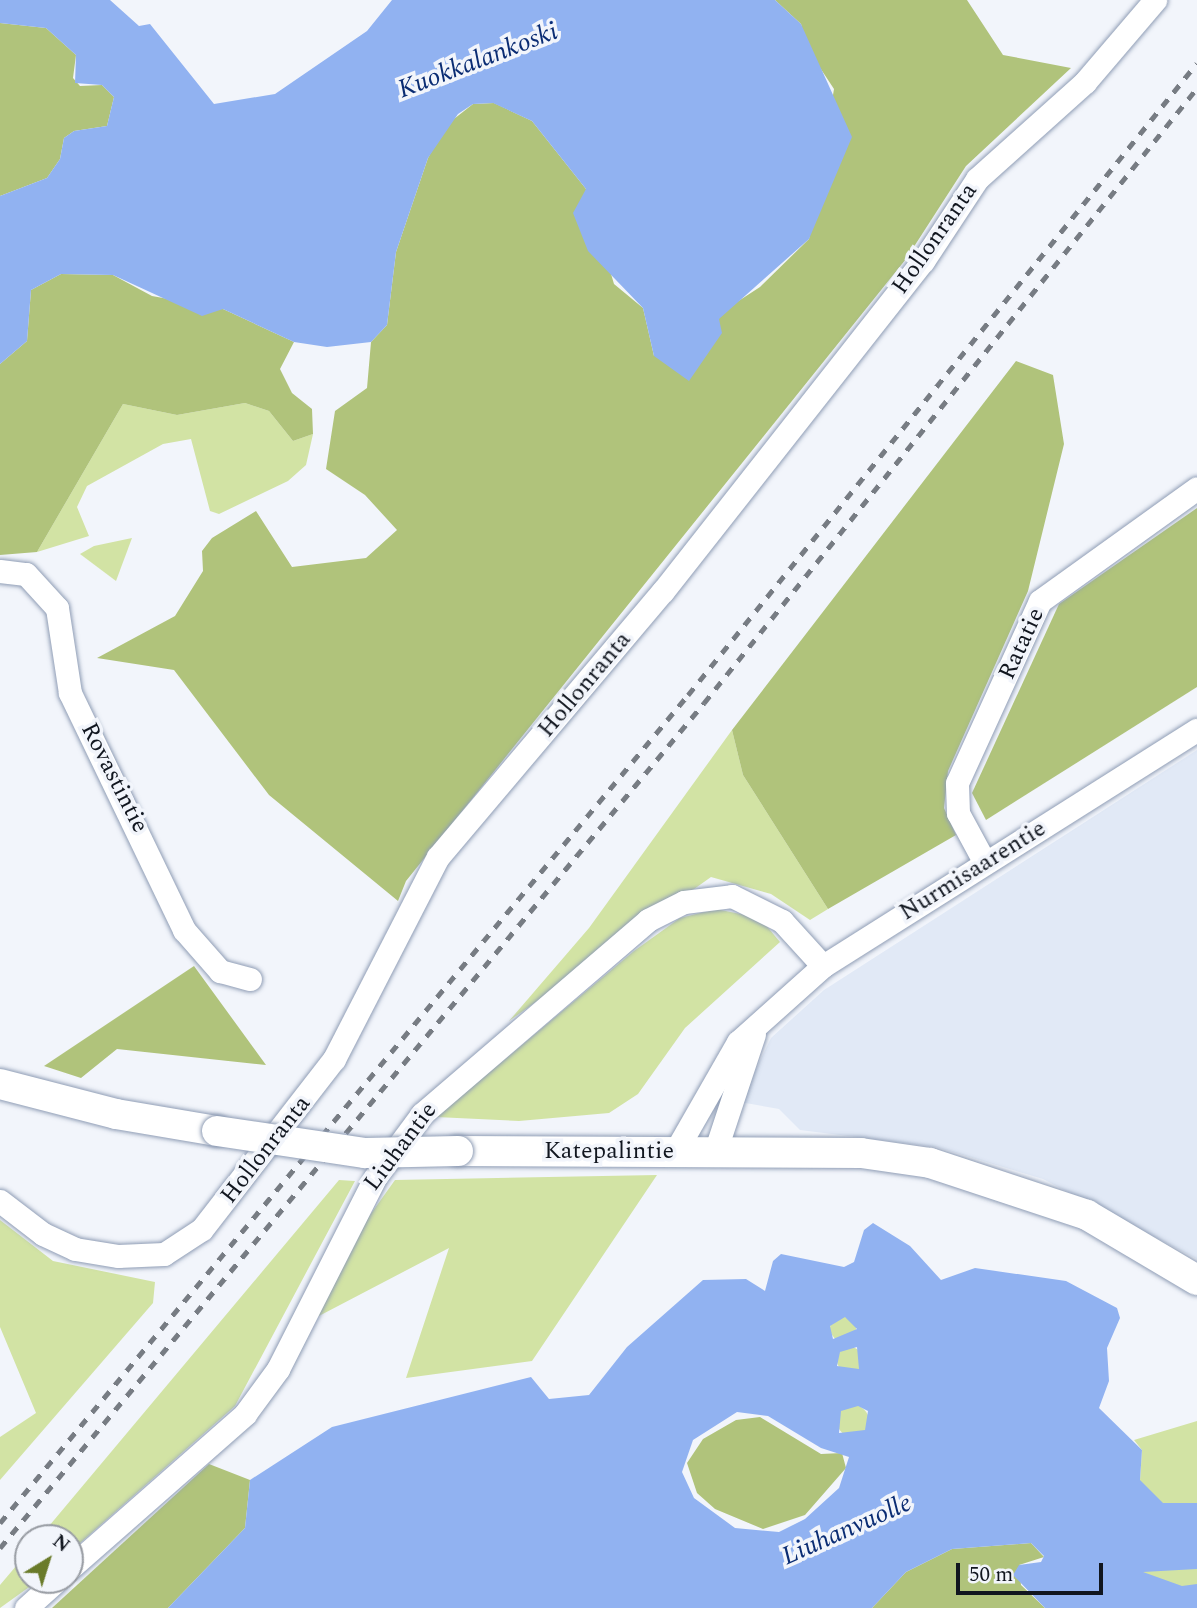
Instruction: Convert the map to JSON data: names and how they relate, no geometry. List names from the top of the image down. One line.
{"streets":{"street":["Hollonranta","Ratatie","Rovastintie","Nurmisaarentie","Liuhantie","Katepalintie"]},"crossings":[["Ratatie","Nurmisaarentie"],["Nurmisaarentie","Liuhantie"],["Nurmisaarentie","Katepalintie"]],"water":["Kuokkalankoski","Liuhanvuolle"],"scale_bar":"50 m","north":"top right"}
